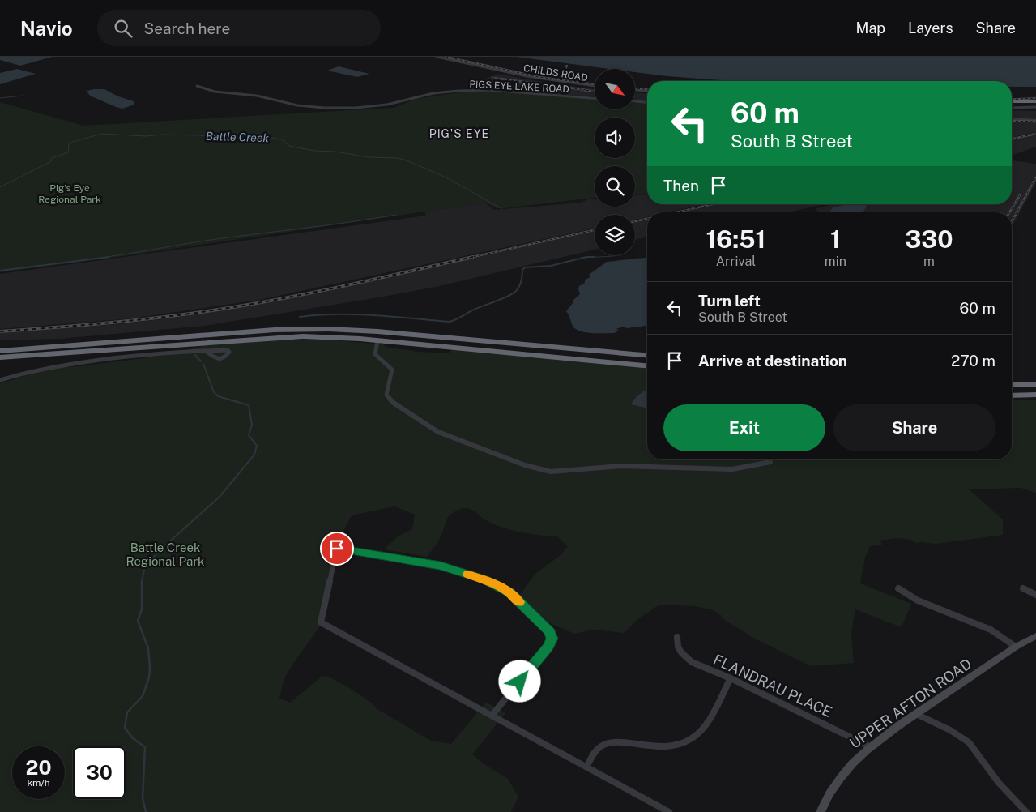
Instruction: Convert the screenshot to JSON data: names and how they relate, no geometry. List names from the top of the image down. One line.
{"streets":{"street":["CHILDS ROAD","PIGS EYE LAKE ROAD","FLANDRAU PLACE","UPPER AFTON ROAD"]},"crossings":[["FLANDRAU PLACE","UPPER AFTON ROAD"]],"districts":["PIG'S EYE"],"water":["Battle Creek"],"parks":["Pig's Eye Regional Park","Battle Creek Regional Park"],"north":"bottom right","page":{"header":"Navio","search":"Search here","nav":["Map","Layers","Share"],"turn":["60 m","South B Street"],"then":"Then","eta":["16:51","Arrival","1","min","330","m"],"list":[{"name":"Turn left","note":"South B Street","value":"60 m"},{"name":"Arrive at destination","value":"270 m"}],"buttons":["Exit","Share"],"speed":"20 km/h","limit":"30"}}
